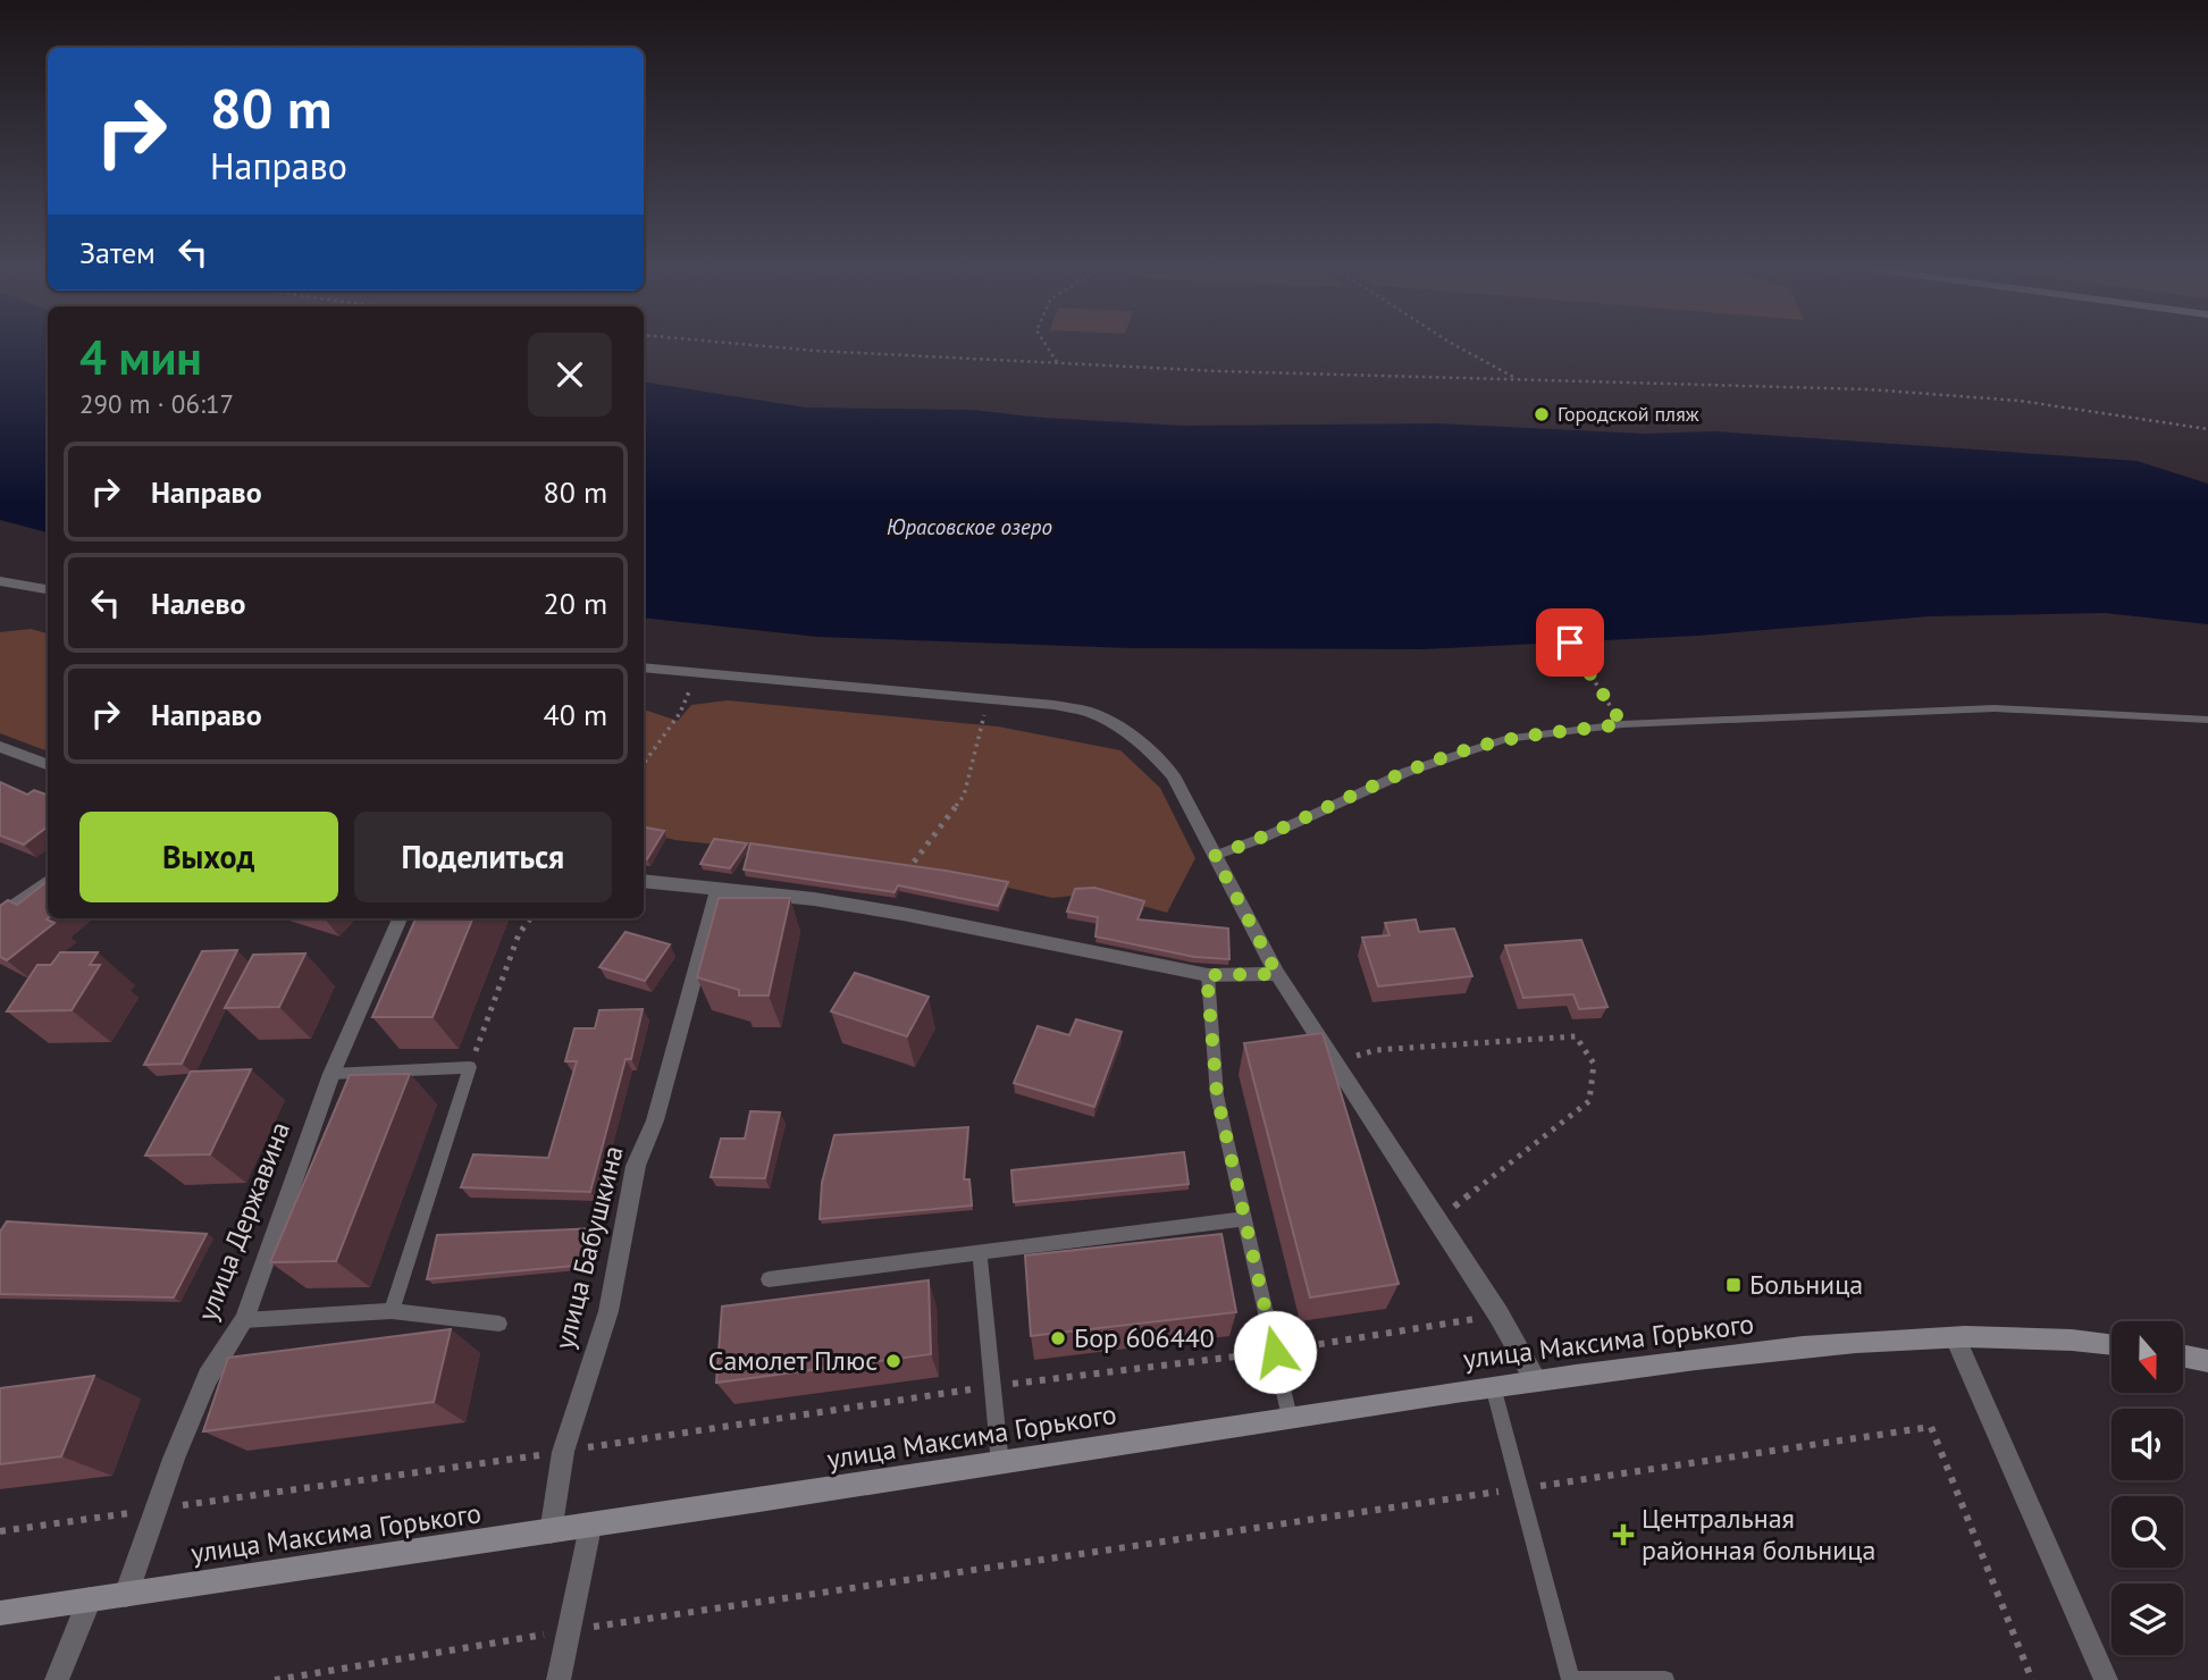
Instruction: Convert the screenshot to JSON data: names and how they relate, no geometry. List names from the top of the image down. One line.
{"streets":{"main road":["улица Максима Горького"],"street":["улица Державина","улица Бабушкина"]},"crossings":[["улица Державина","улица Максима Горького"],["улица Бабушкина","улица Максима Горького"]],"water":["Юрасовское озеро"],"places":{"other":["Городской пляж","Бор 606440","Самолет Плюс"],"transit":["Больница"],"health":["Центральная районная больница"]},"north":"bottom","page":{"turn":["80 m","Направо"],"then":"Затем","heading":["4 мин","290 m · 06:17"],"list":[{"name":"Направо","value":"80 m"},{"name":"Налево","value":"20 m"},{"name":"Направо","value":"40 m"}],"buttons":["Выход","Поделиться"]}}
